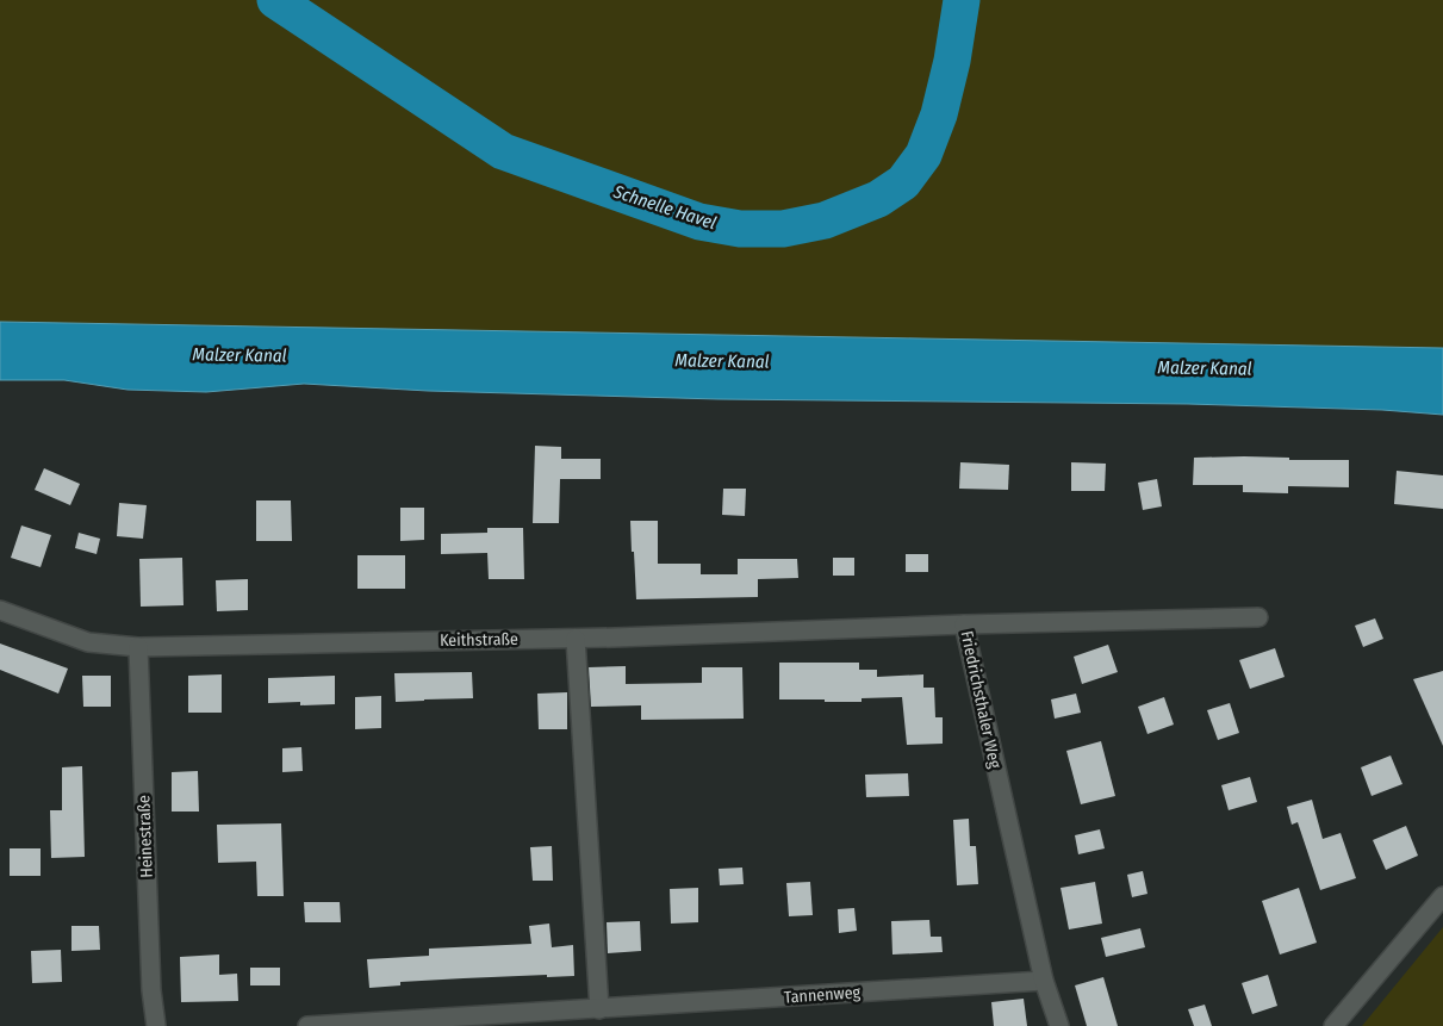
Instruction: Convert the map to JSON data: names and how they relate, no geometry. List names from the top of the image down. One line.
{"streets":{"street":["Keithstraße","Friedrichsthaler Weg","Heinestraße","Tannenweg"]},"crossings":[["Keithstraße","Friedrichsthaler Weg"],["Keithstraße","Heinestraße"],["Friedrichsthaler Weg","Tannenweg"]],"water":["Schnelle Havel","Malzer Kanal"]}
